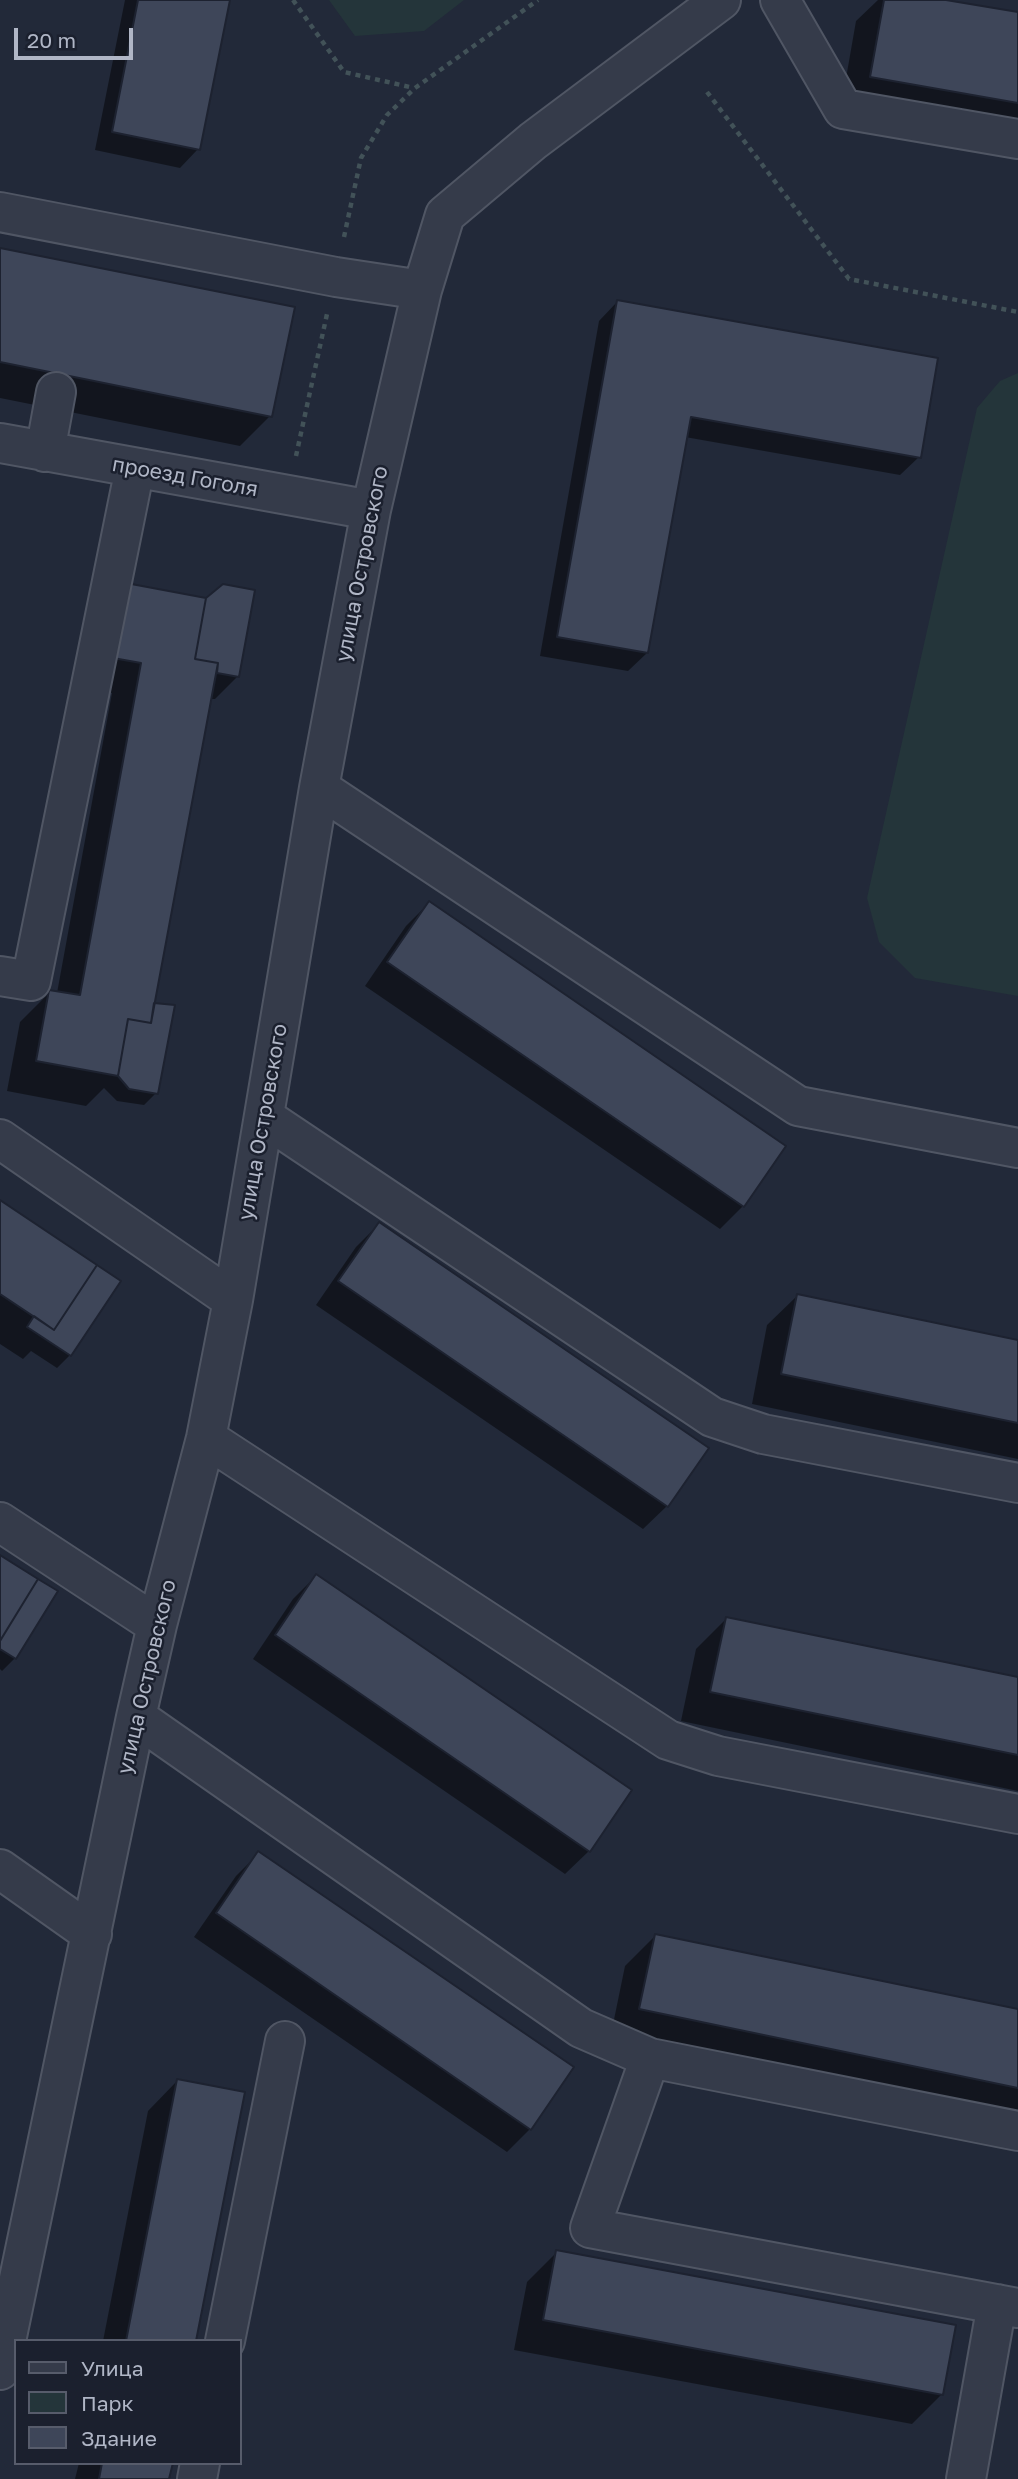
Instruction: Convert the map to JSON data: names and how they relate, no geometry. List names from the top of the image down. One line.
{"streets":{"street":["проезд Гоголя","улица Островского"]},"crossings":[["проезд Гоголя","улица Островского"]],"legend":["Улица","Парк","Здание"],"scale_bar":"20 m"}
